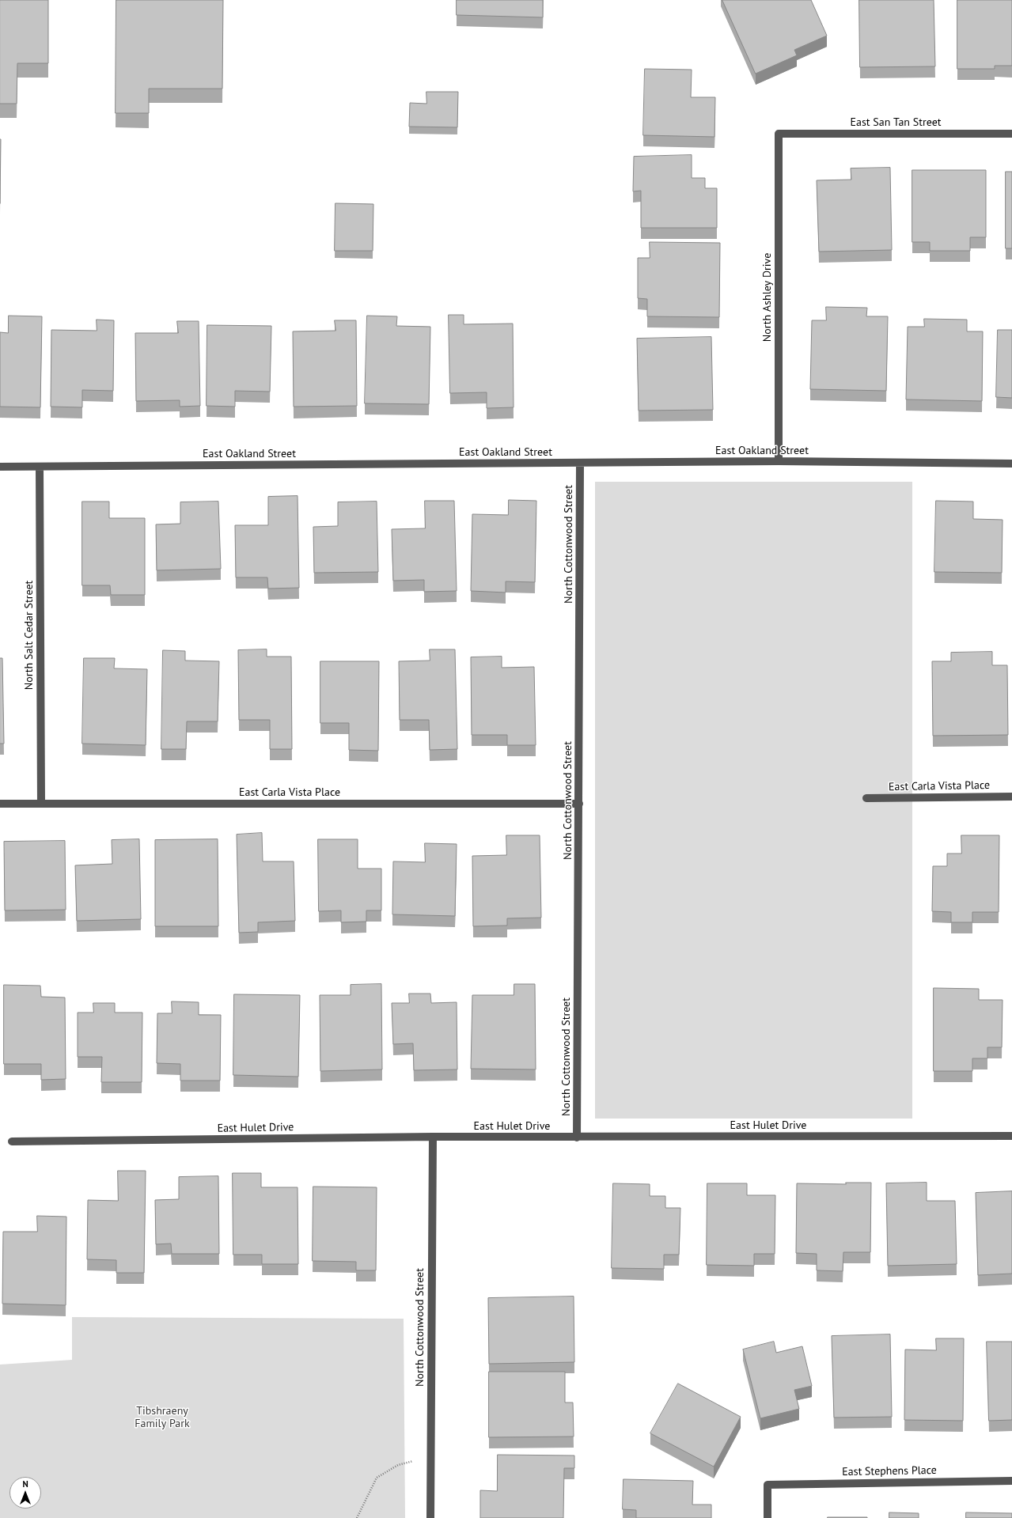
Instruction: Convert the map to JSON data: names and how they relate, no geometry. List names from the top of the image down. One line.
{"streets":{"street":["East San Tan Street","North Ashley Drive","East Oakland Street","North Cottonwood Street","North Salt Cedar Street","East Carla Vista Place","East Hulet Drive","East Stephens Place"]},"crossings":[["East San Tan Street","North Ashley Drive"],["North Ashley Drive","East Oakland Street"],["East Oakland Street","North Cottonwood Street"],["East Oakland Street","North Salt Cedar Street"],["North Cottonwood Street","East Carla Vista Place"],["North Cottonwood Street","East Hulet Drive"],["North Salt Cedar Street","East Carla Vista Place"]],"parks":["Tibshraeny Family Park"],"north":"top"}
